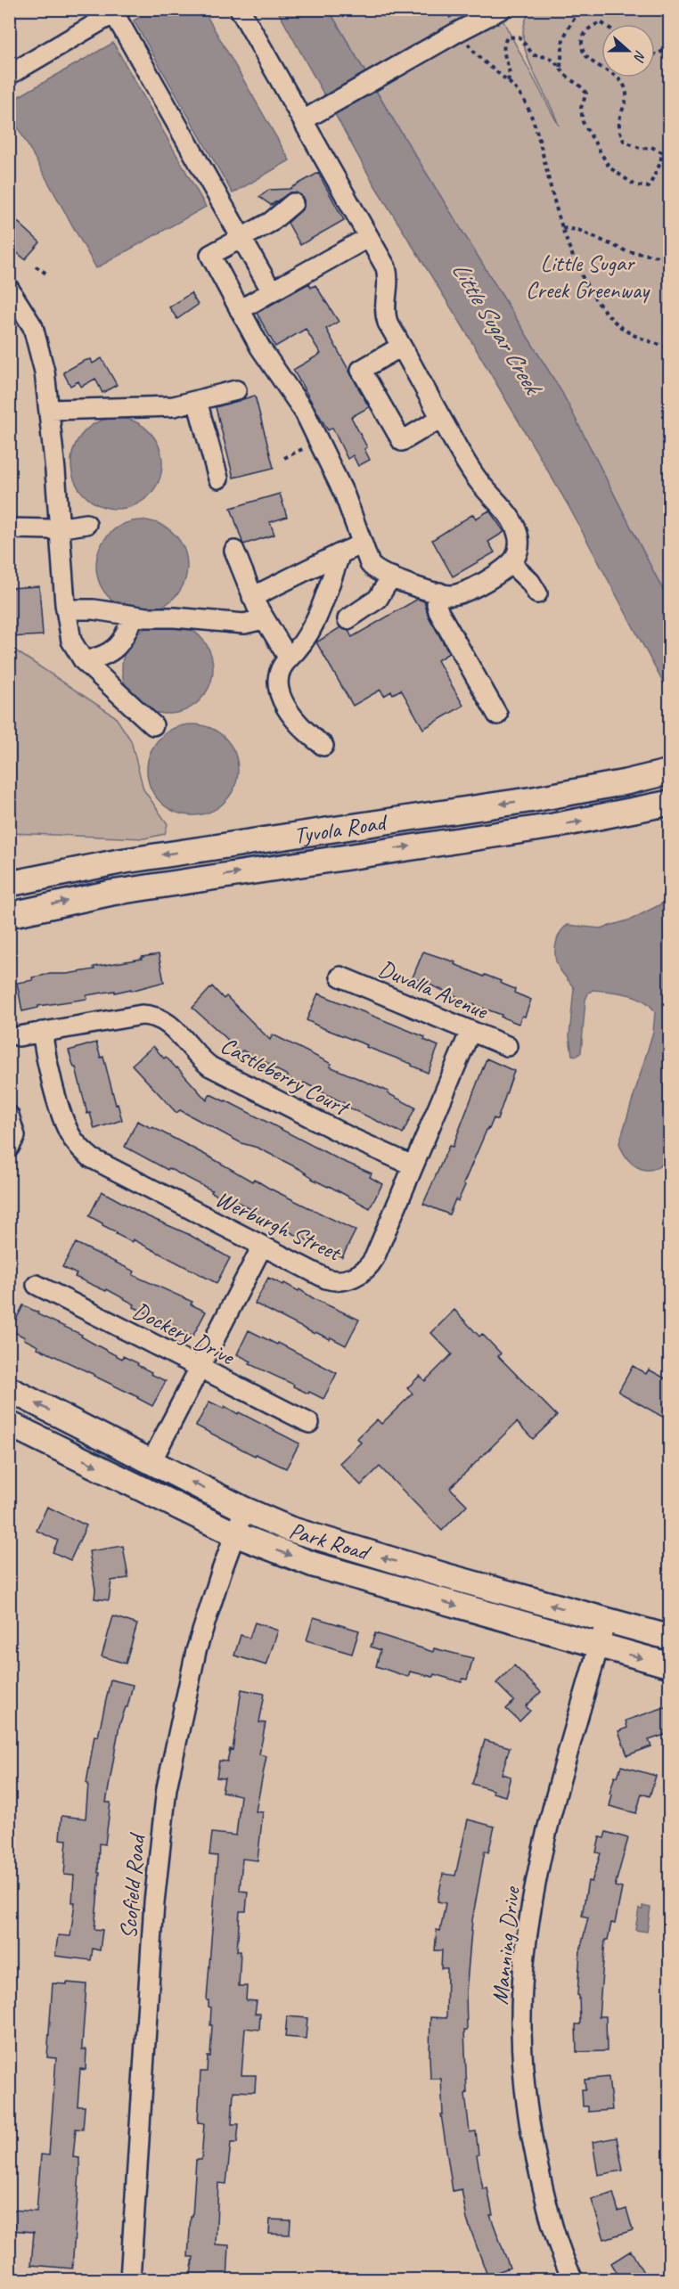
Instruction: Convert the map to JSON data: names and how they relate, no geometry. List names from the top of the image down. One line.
{"streets":{"main road":["Tyvola Road","Park Road"],"street":["Duvalla Avenue","Castleberry Court","Werburgh Street","Dockery Drive","Scofield Road","Manning Drive"]},"crossings":[["Duvalla Avenue","Werburgh Street"],["Castleberry Court","Werburgh Street"],["Park Road","Scofield Road"],["Park Road","Manning Drive"]],"water":["Little Sugar Creek"],"parks":["Little Sugar Creek Greenway"],"north":"right"}
